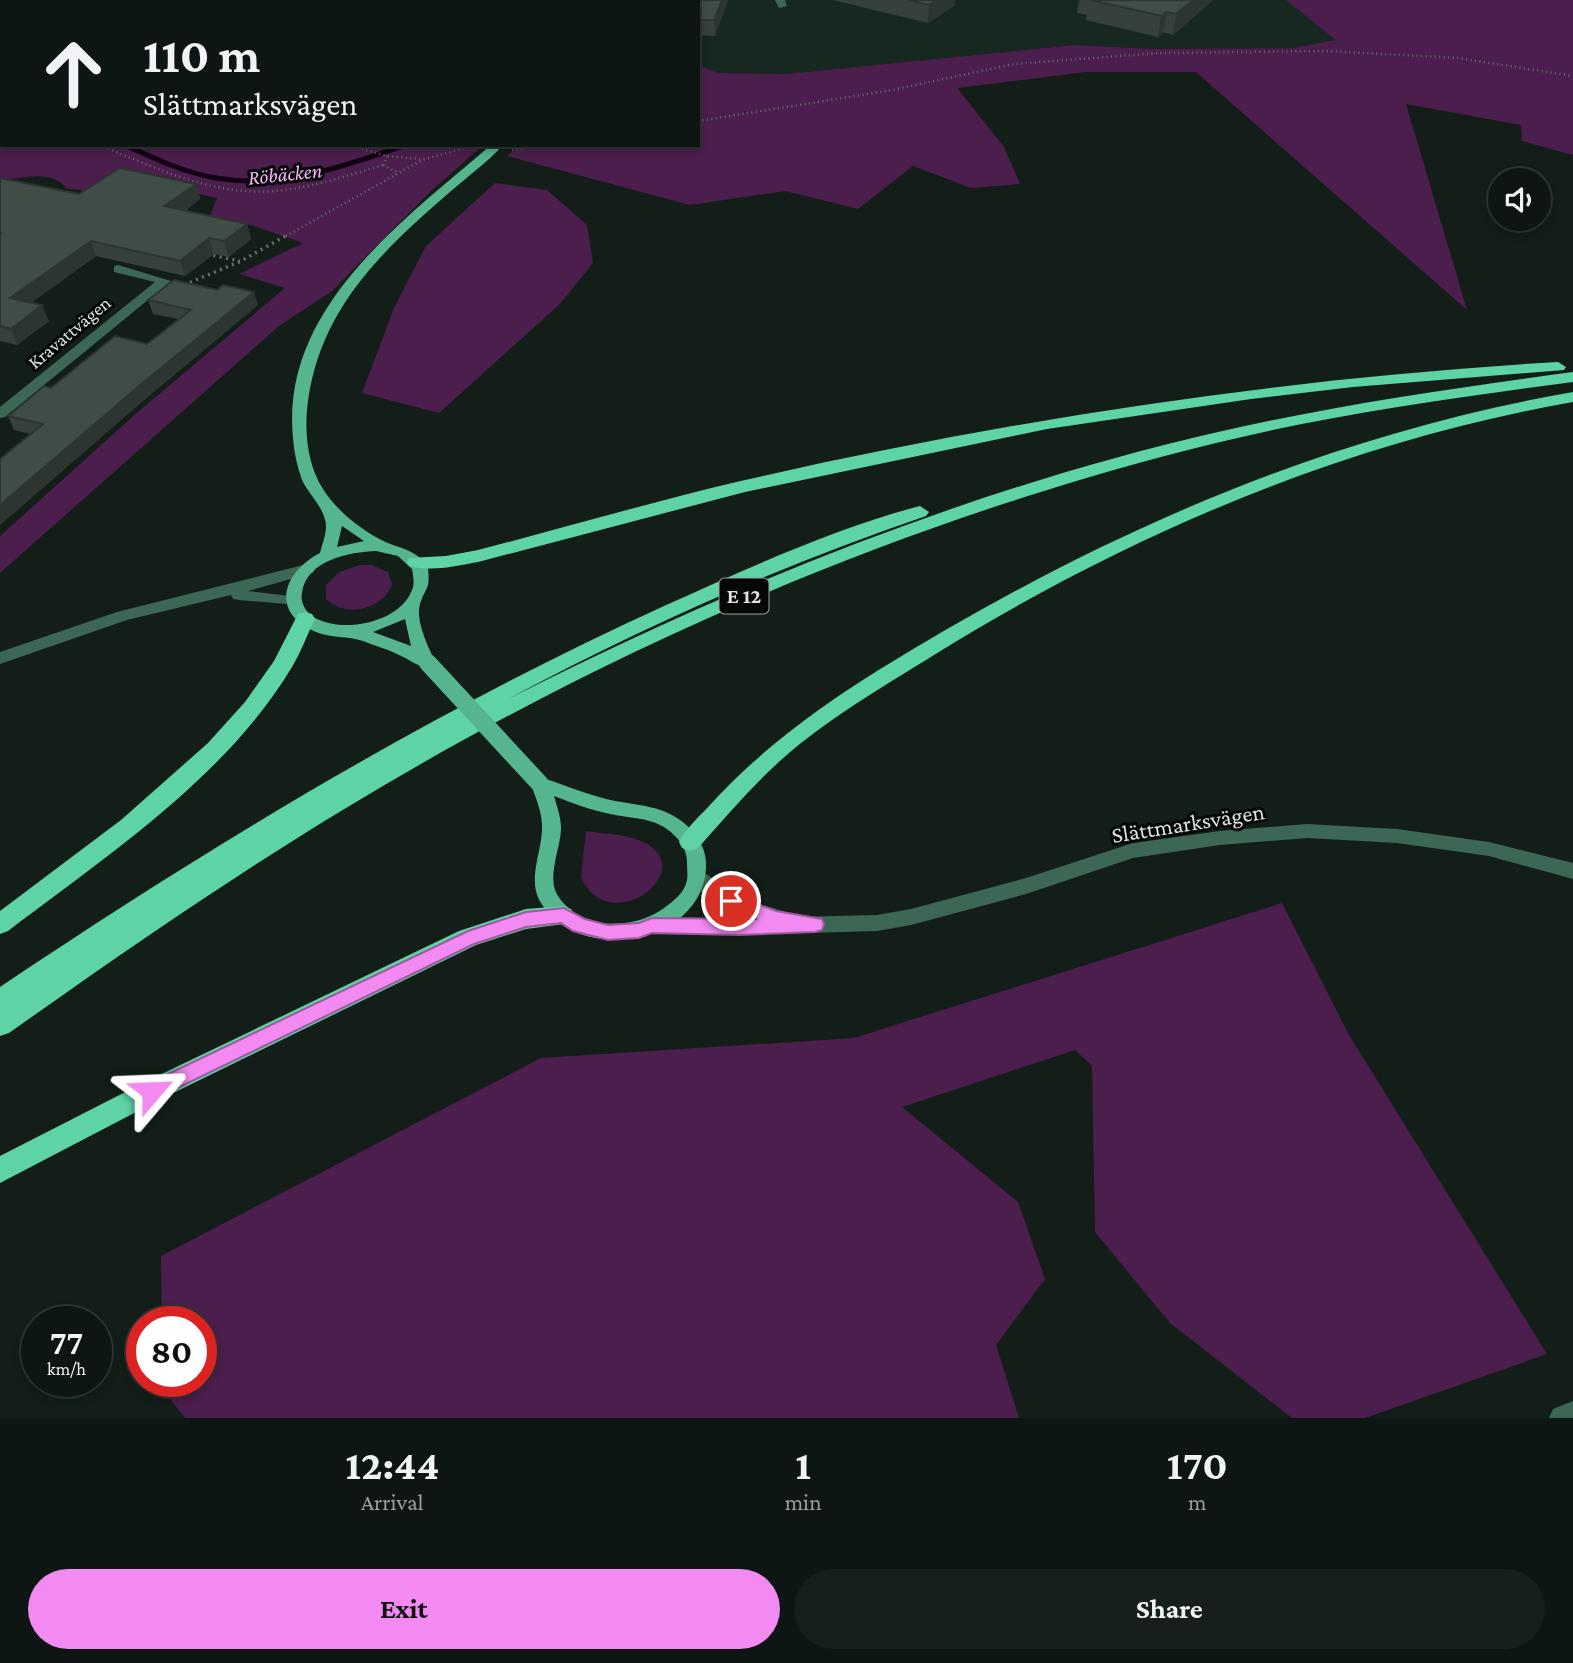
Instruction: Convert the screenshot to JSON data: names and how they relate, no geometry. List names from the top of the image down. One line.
{"streets":{"highway":["E 12"],"street":["Kravattvägen","Slättmarksvägen"]},"water":["Röbäcken"],"page":{"turn":["110 m","Slättmarksvägen"],"speed":"77 km/h","limit":"80","eta":["12:44","Arrival","1","min","170","m"],"buttons":["Exit","Share"]}}
